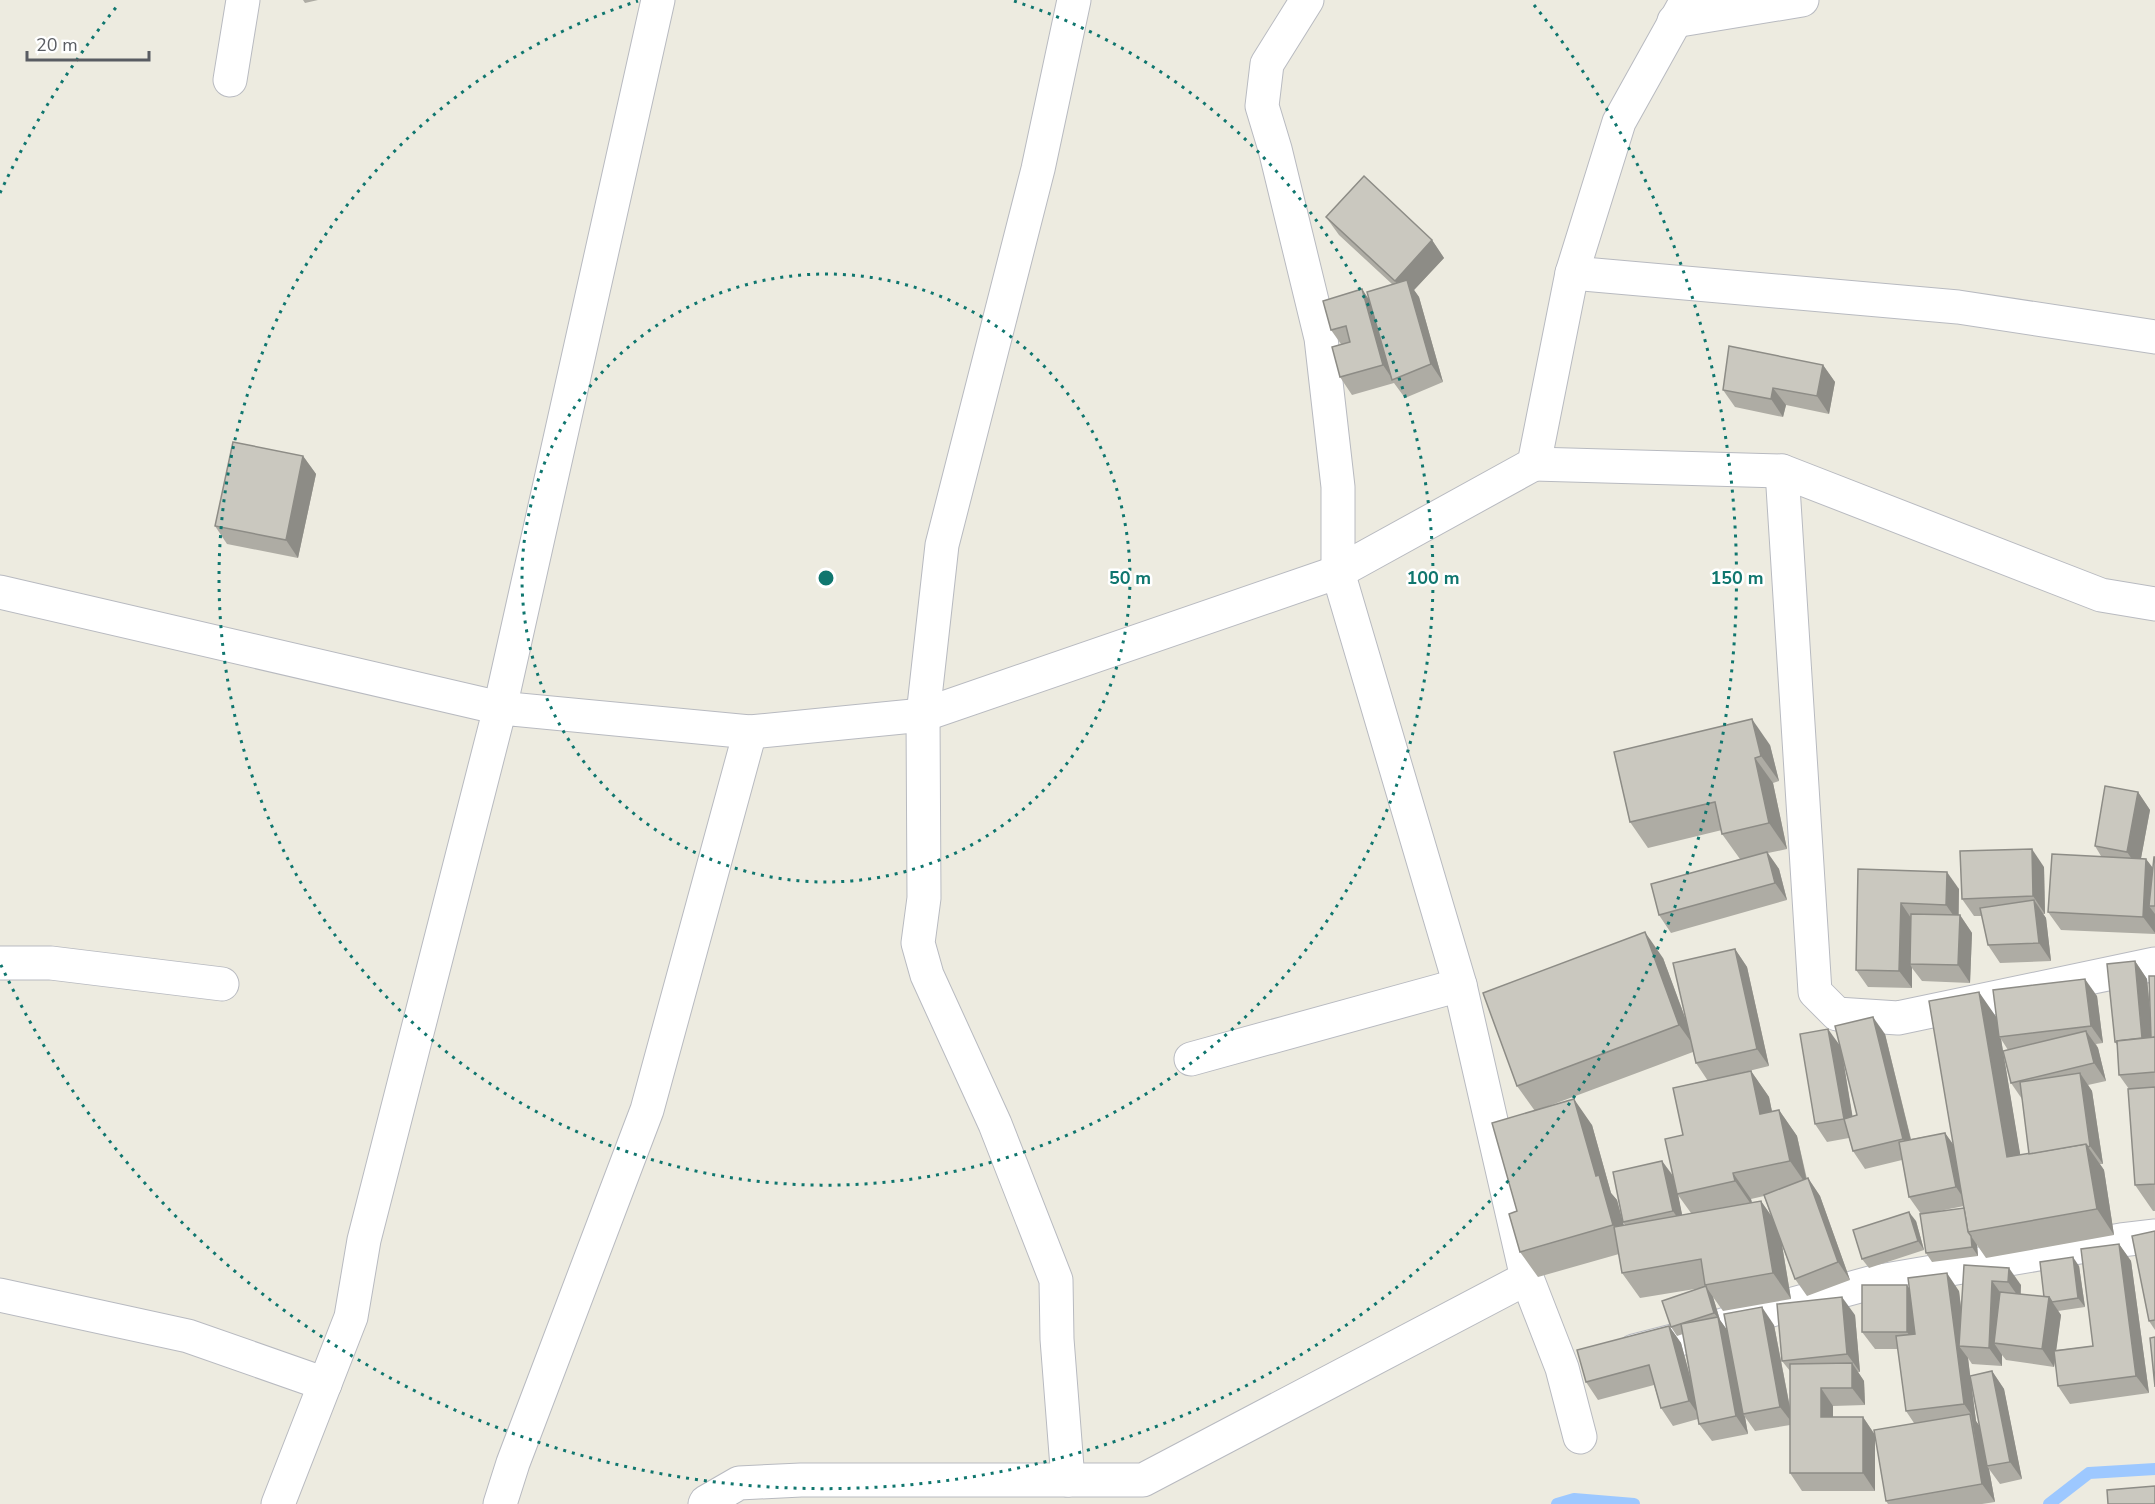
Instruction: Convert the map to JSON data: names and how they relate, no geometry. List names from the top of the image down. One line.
{"scale_bar":"20 m","rings":["50 m","100 m","150 m"]}
